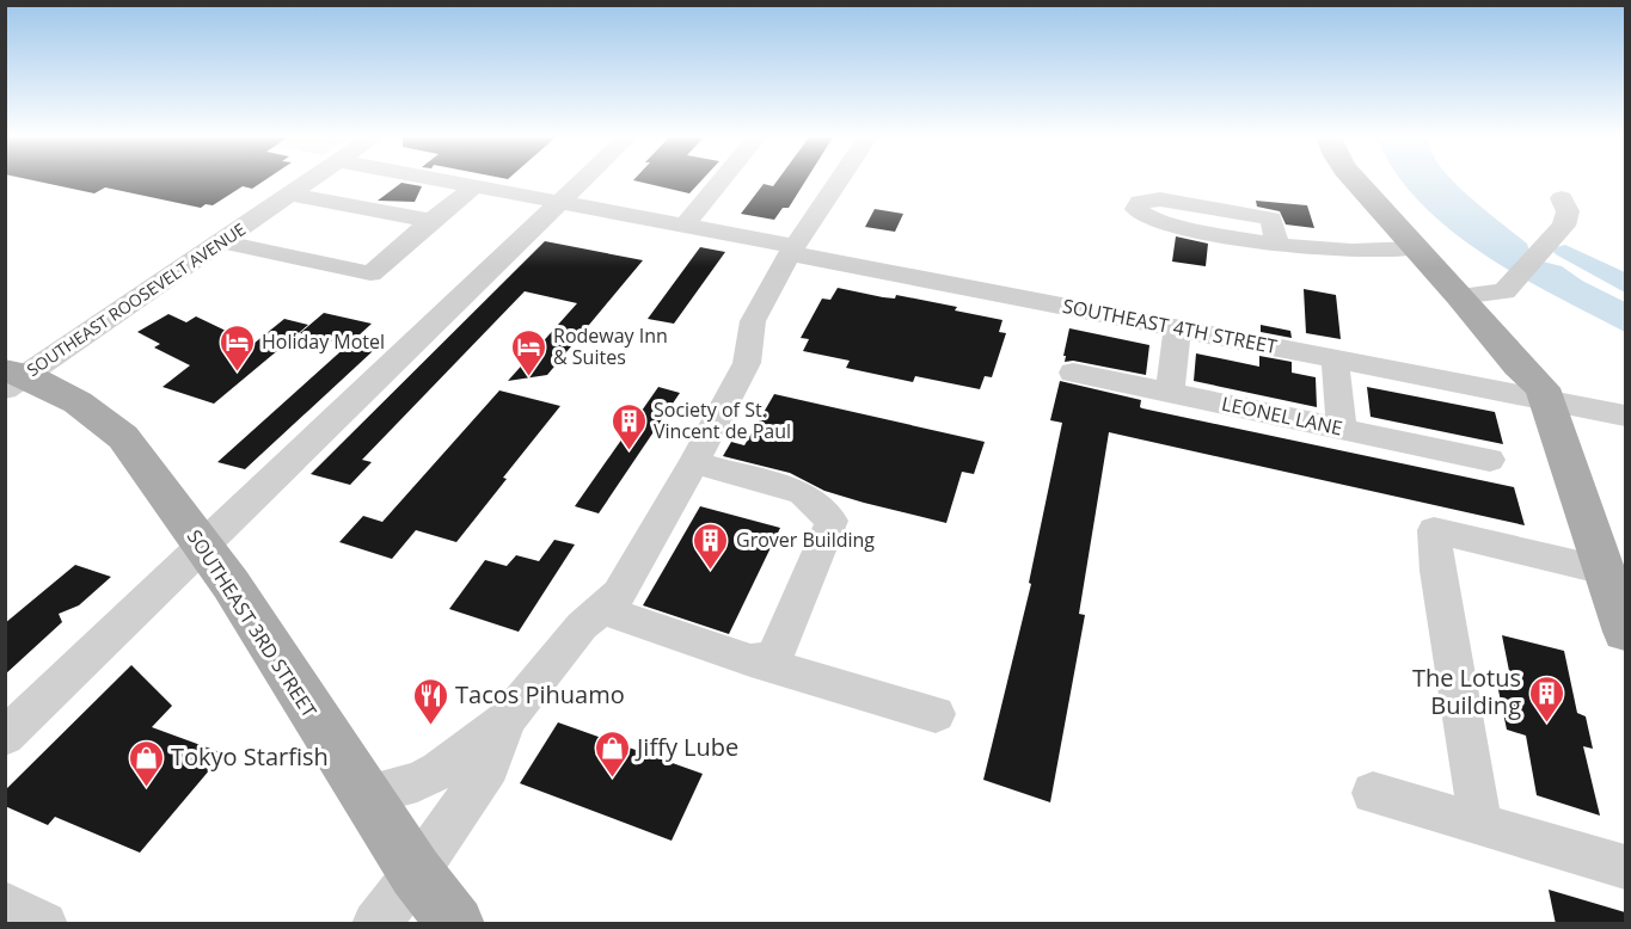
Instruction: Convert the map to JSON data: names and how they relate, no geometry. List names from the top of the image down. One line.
{"streets":{"main road":["SOUTHEAST 3RD STREET"],"street":["SOUTHEAST ROOSEVELT AVENUE","SOUTHEAST 4TH STREET","LEONEL LANE"]},"crossings":[["SOUTHEAST ROOSEVELT AVENUE","SOUTHEAST 3RD STREET"]],"places":{"hotel":["Holiday Motel","Rodeway Inn & Suites"],"building":["Society of St. Vincent de Paul","Grover Building","The Lotus Building"],"restaurant":["Tacos Pihuamo"],"shop":["Jiffy Lube","Tokyo Starfish"]}}
